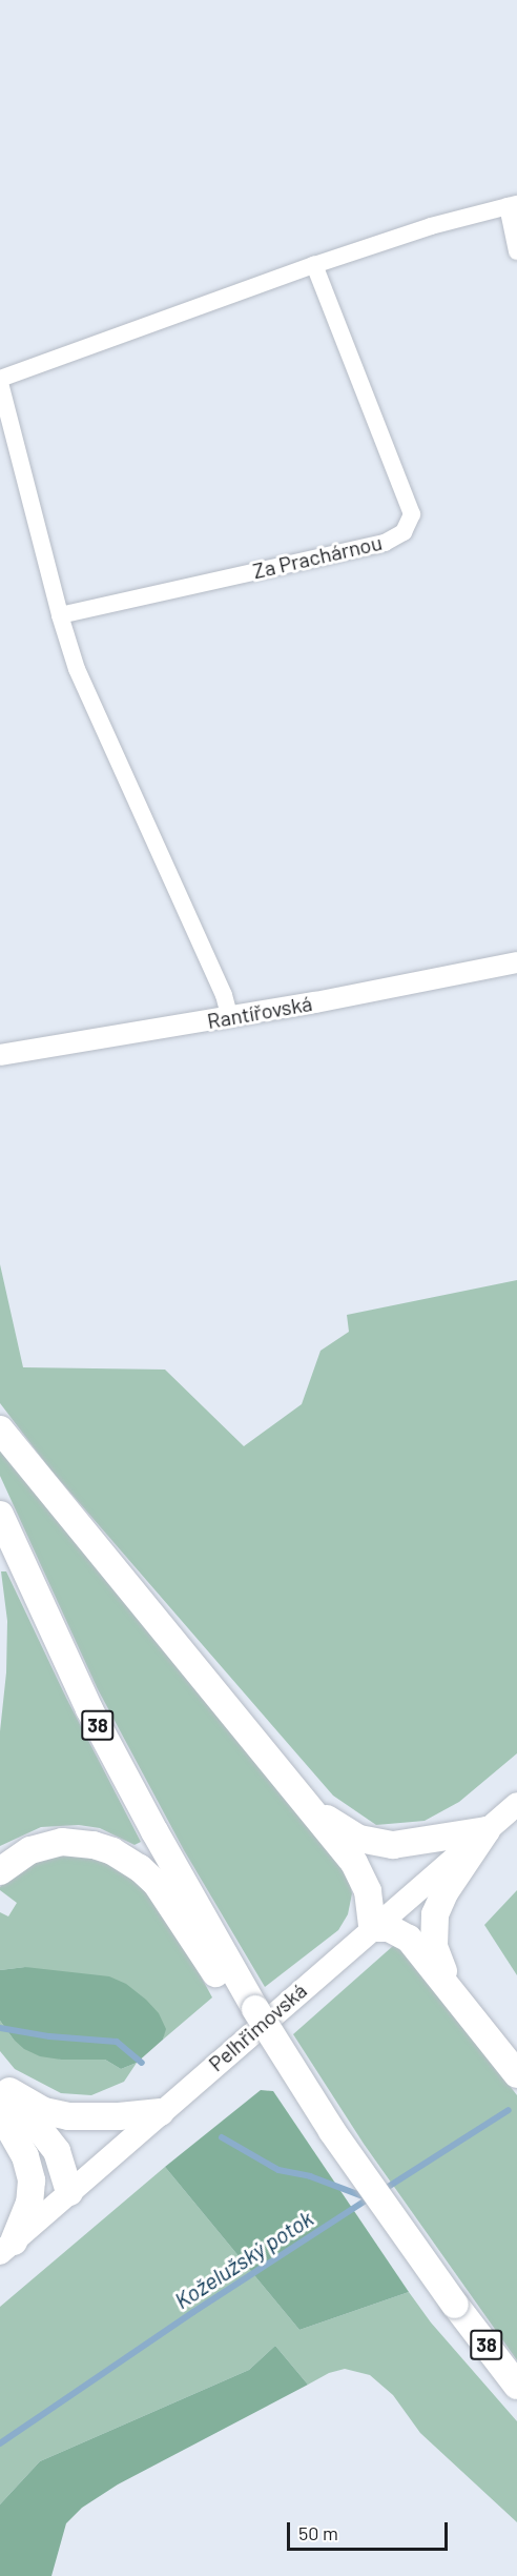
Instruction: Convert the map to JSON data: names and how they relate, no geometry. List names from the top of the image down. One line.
{"streets":{"main road":["38","Pelhřimovská"],"street":["Za Prachárnou","Rantířovská"]},"water":["Koželužský potok"],"scale_bar":"50 m"}
